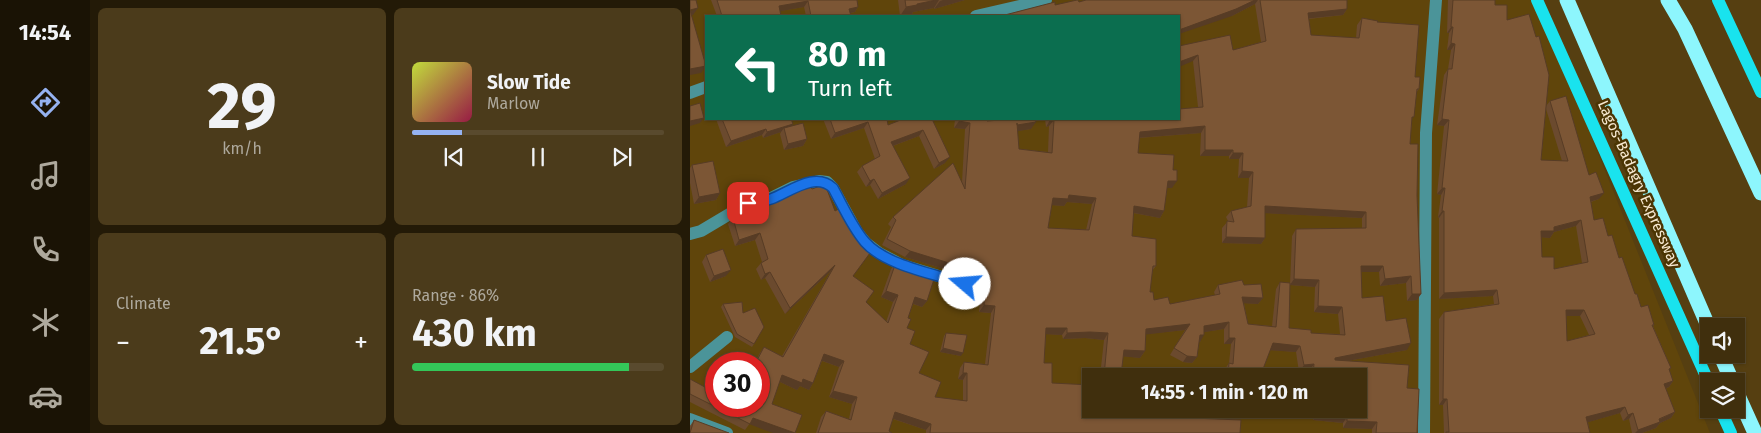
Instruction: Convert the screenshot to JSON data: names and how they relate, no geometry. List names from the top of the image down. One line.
{"streets":{"highway":["Lagos-Badagry Expressway"]},"page":{"tabs":"14:54","tile":[["29","km/h"],"Climate",["Range · 86%","430 km"]],"turn":["80 m","Turn left"],"song":["Slow Tide","Marlow"],"heat":["−","21.5°","+"],"limit":"30","trip":"14:55 · 1 min · 120 m"}}
